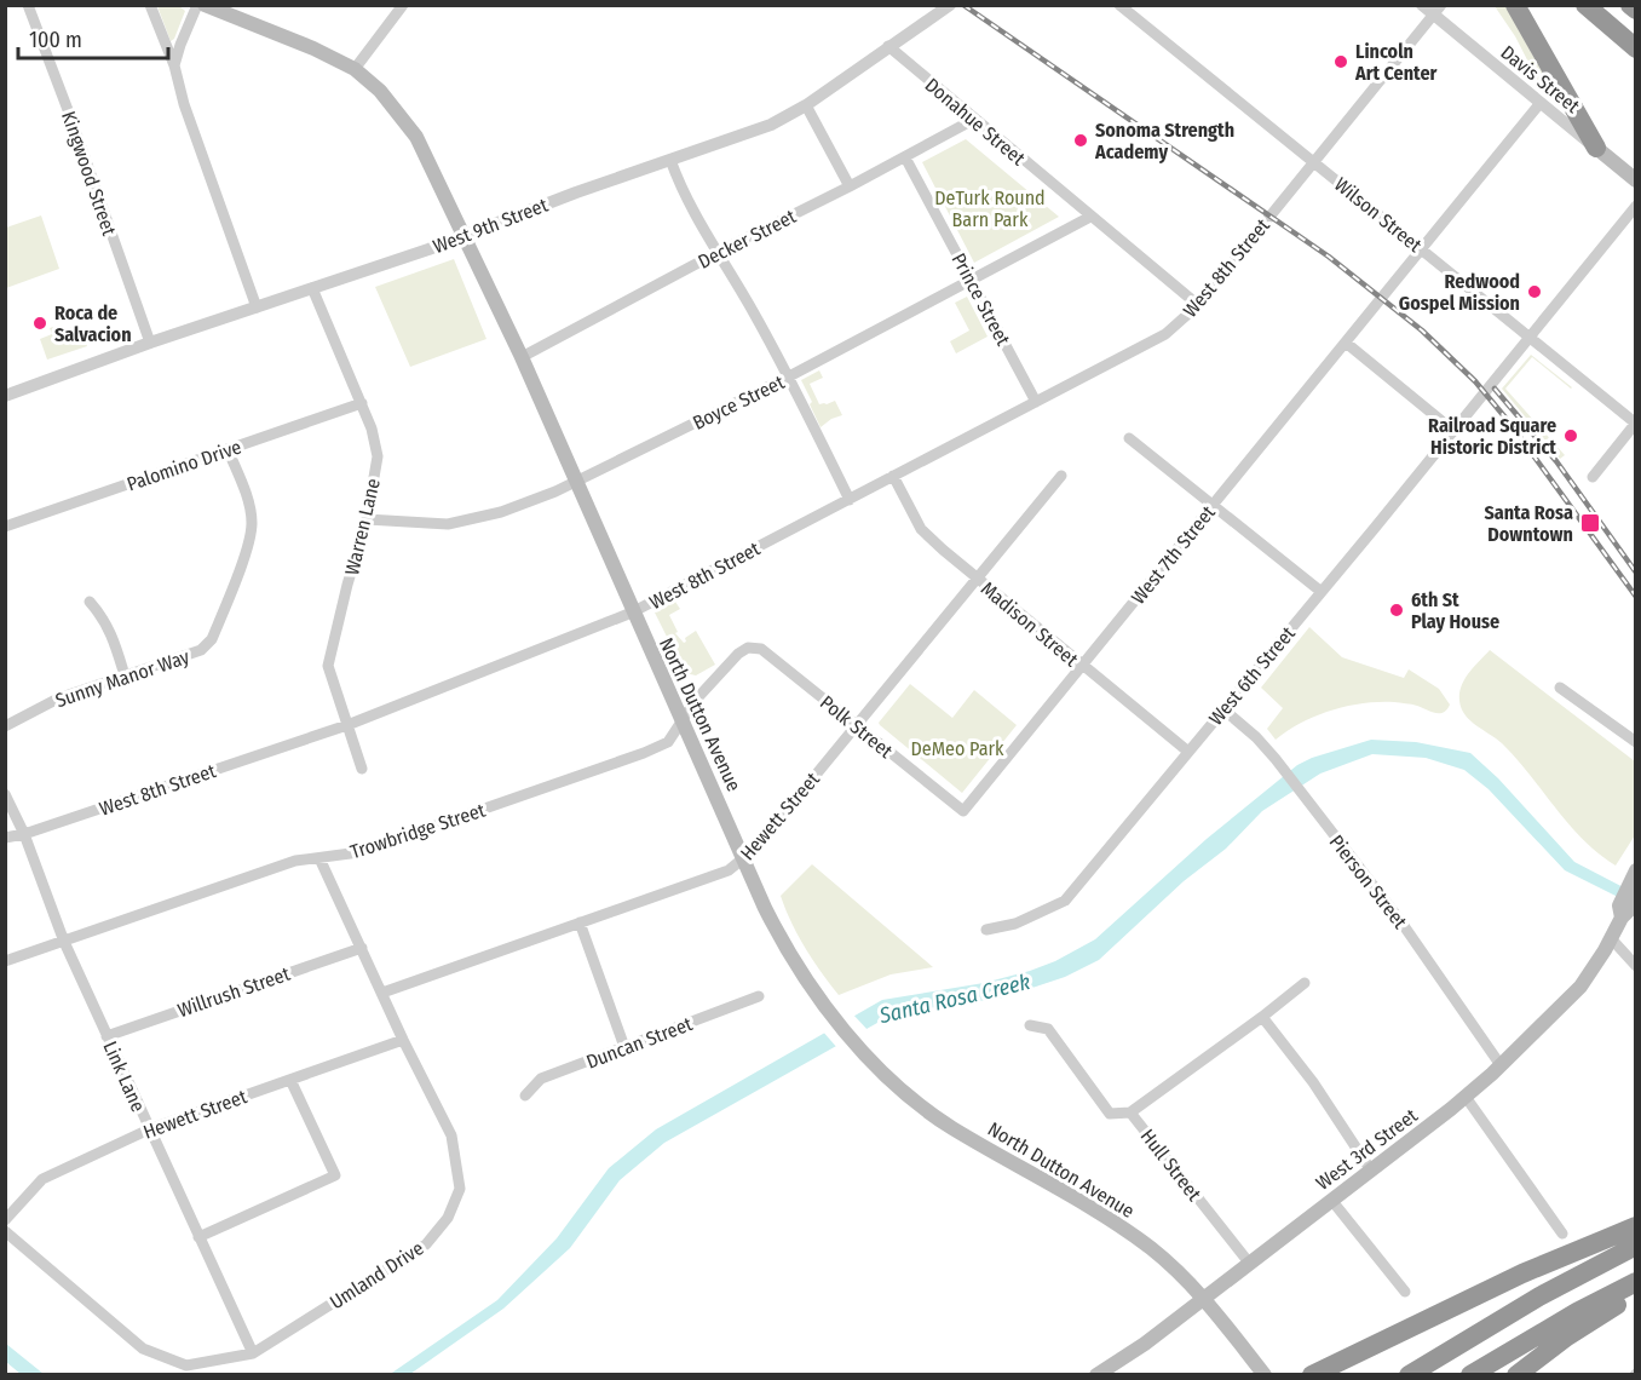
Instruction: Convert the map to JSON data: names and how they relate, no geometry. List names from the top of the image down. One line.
{"streets":{"main road":["Davis Street","North Dutton Avenue","West 3rd Street"],"street":["Donahue Street","Kingwood Street","Wilson Street","West 9th Street","Decker Street","West 8th Street","Prince Street","Boyce Street","Palomino Drive","Warren Lane","West 7th Street","Madison Street","West 6th Street","Sunny Manor Way","Polk Street","Hewett Street","Trowbridge Street","Pierson Street","Willrush Street","Duncan Street","Link Lane","Hull Street","Umland Drive"]},"crossings":[["Davis Street","West 8th Street"],["Davis Street","West 7th Street"],["Donahue Street","West 9th Street"],["Donahue Street","Decker Street"],["Donahue Street","West 8th Street"],["Donahue Street","Boyce Street"],["Kingwood Street","West 9th Street"],["Wilson Street","West 8th Street"],["Wilson Street","West 7th Street"],["Wilson Street","West 6th Street"],["West 9th Street","Warren Lane"],["West 9th Street","North Dutton Avenue"],["Decker Street","Prince Street"],["Decker Street","North Dutton Avenue"],["West 8th Street","Prince Street"],["West 8th Street","Warren Lane"],["West 8th Street","Madison Street"],["West 8th Street","North Dutton Avenue"],["West 8th Street","Link Lane"],["Prince Street","Boyce Street"],["Boyce Street","Warren Lane"],["Boyce Street","North Dutton Avenue"],["Palomino Drive","Warren Lane"],["Palomino Drive","Sunny Manor Way"],["West 7th Street","Madison Street"],["West 7th Street","Polk Street"],["Madison Street","West 6th Street"],["Madison Street","Hewett Street"],["West 6th Street","Pierson Street"],["North Dutton Avenue","Hewett Street"],["North Dutton Avenue","Trowbridge Street"],["North Dutton Avenue","West 3rd Street"],["Polk Street","Hewett Street"],["Polk Street","Trowbridge Street"],["Hewett Street","Link Lane"],["Hewett Street","Umland Drive"],["Trowbridge Street","Link Lane"],["Trowbridge Street","Umland Drive"],["Pierson Street","West 3rd Street"],["Willrush Street","Link Lane"],["Willrush Street","Umland Drive"],["Link Lane","Umland Drive"],["West 3rd Street","Hull Street"]],"water":["Santa Rosa Creek"],"parks":["DeTurk Round Barn Park","DeMeo Park"],"places":{"other":["Lincoln Art Center","Sonoma Strength Academy","Redwood Gospel Mission","Roca de Salvacion","Railroad Square Historic District","6th St Play House"],"transit":["Santa Rosa Downtown"]},"scale_bar":"100 m"}
